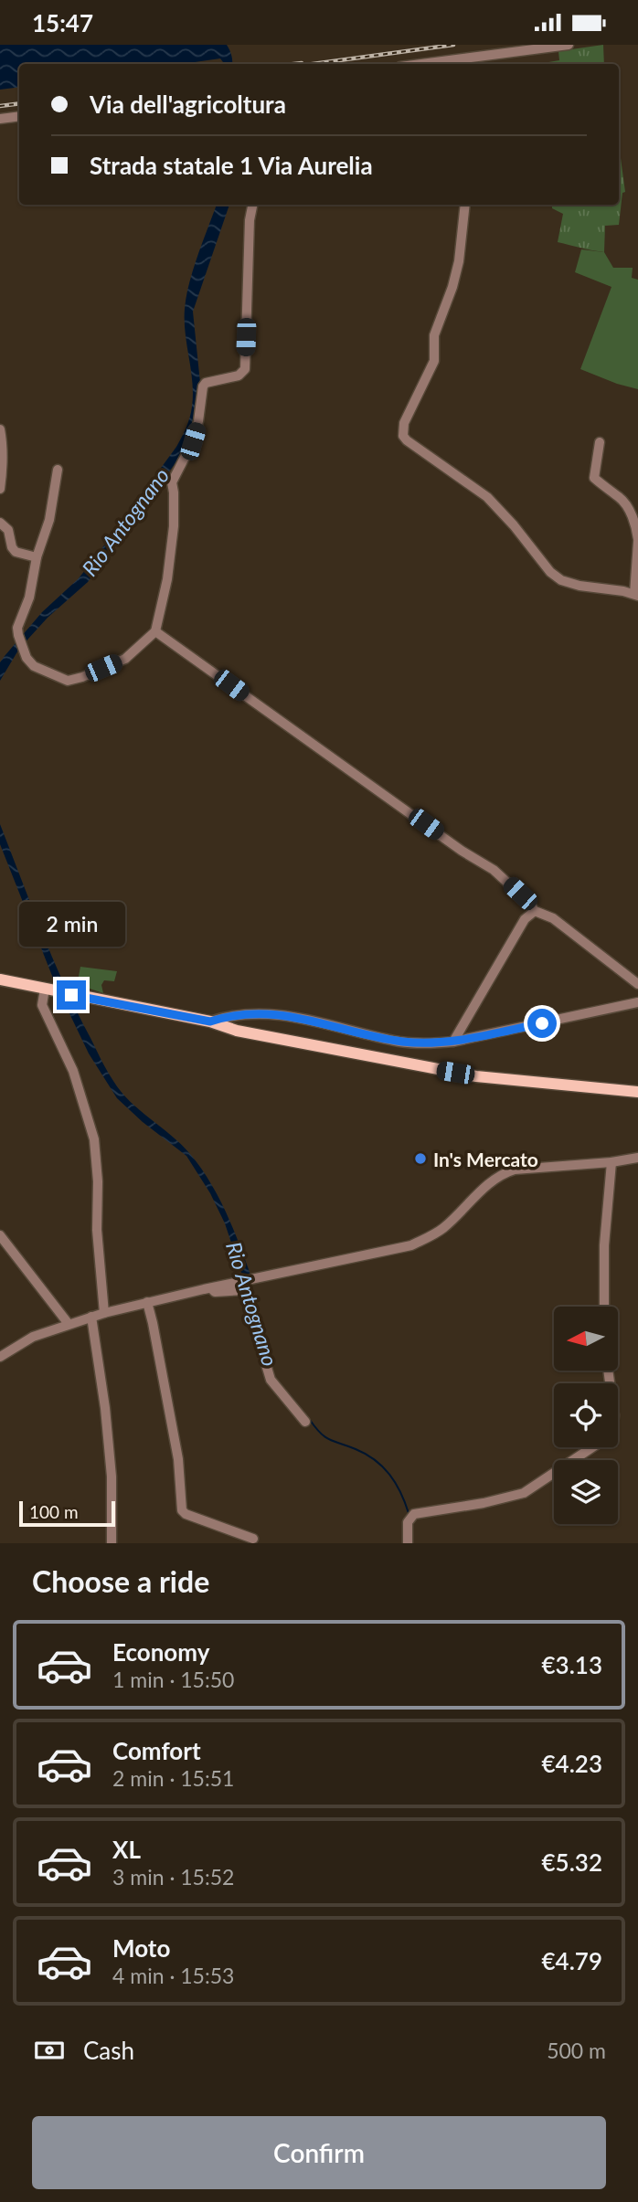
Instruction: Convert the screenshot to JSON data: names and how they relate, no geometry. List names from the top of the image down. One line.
{"water":["Rio Antognano"],"places":["In's Mercato"],"scale_bar":"100 m","north":"left","page":{"status":"15:47","banner":["Via dell'agricoltura","Strada statale 1 Via Aurelia"],"bubble":"2 min","scale":"100 m","heading":"Choose a ride","list":[{"name":"Economy","note":"1 min · 15:50","value":"€3.13"},{"name":"Comfort","note":"2 min · 15:51","value":"€4.23"},{"name":"XL","note":"3 min · 15:52","value":"€5.32"},{"name":"Moto","note":"4 min · 15:53","value":"€4.79"}],"pay":["Cash","500 m"],"buttons":"Confirm"}}
